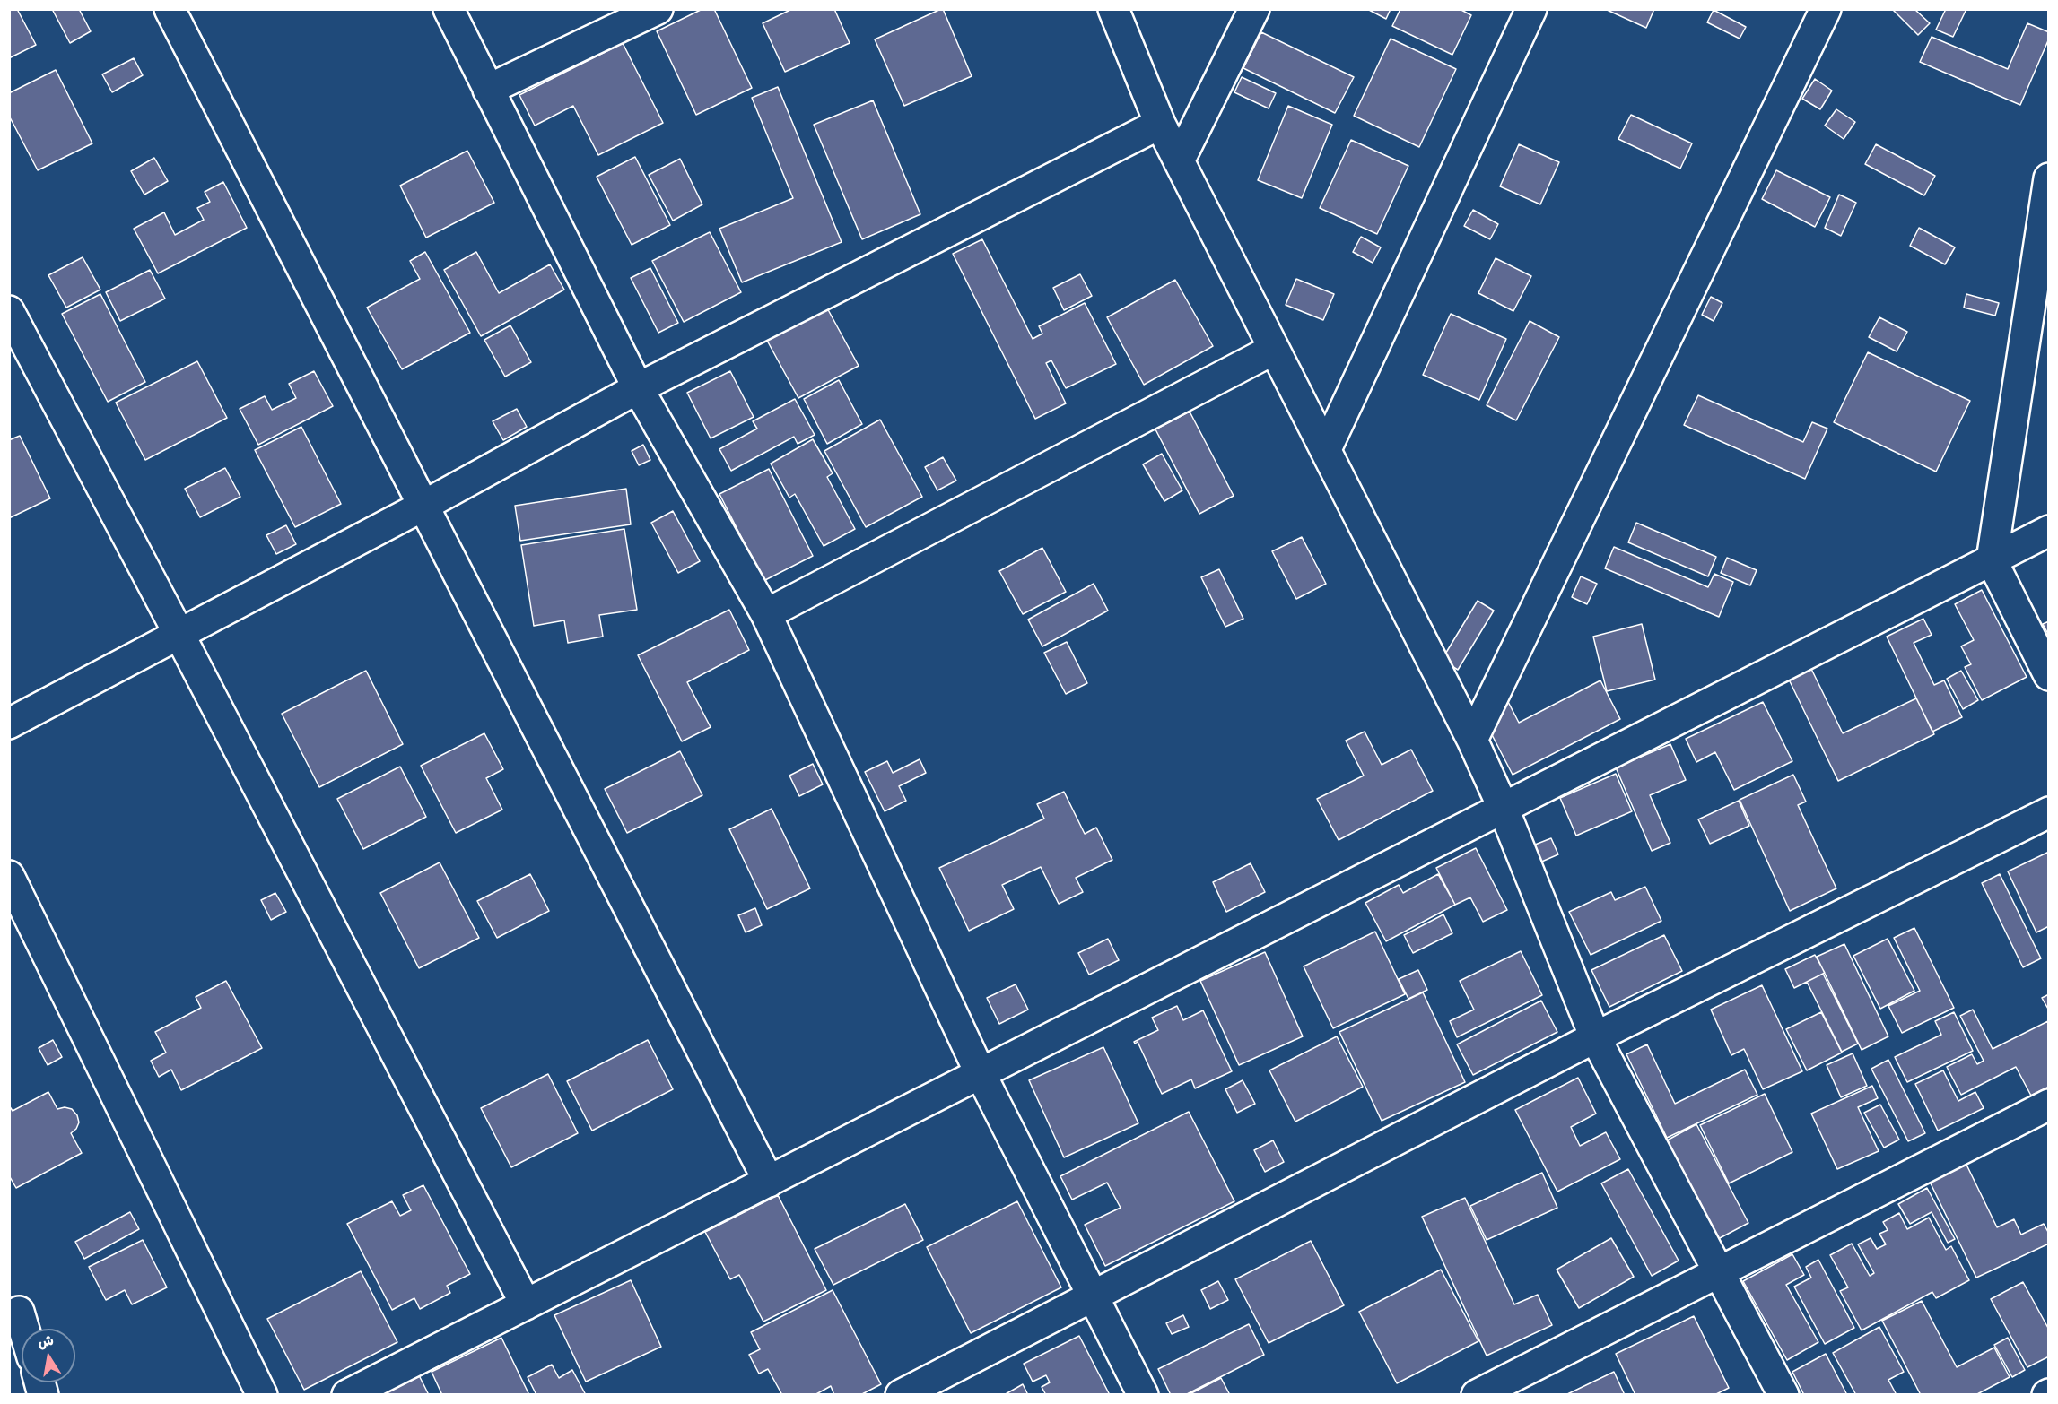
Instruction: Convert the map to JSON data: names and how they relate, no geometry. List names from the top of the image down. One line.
{"north":"top"}
